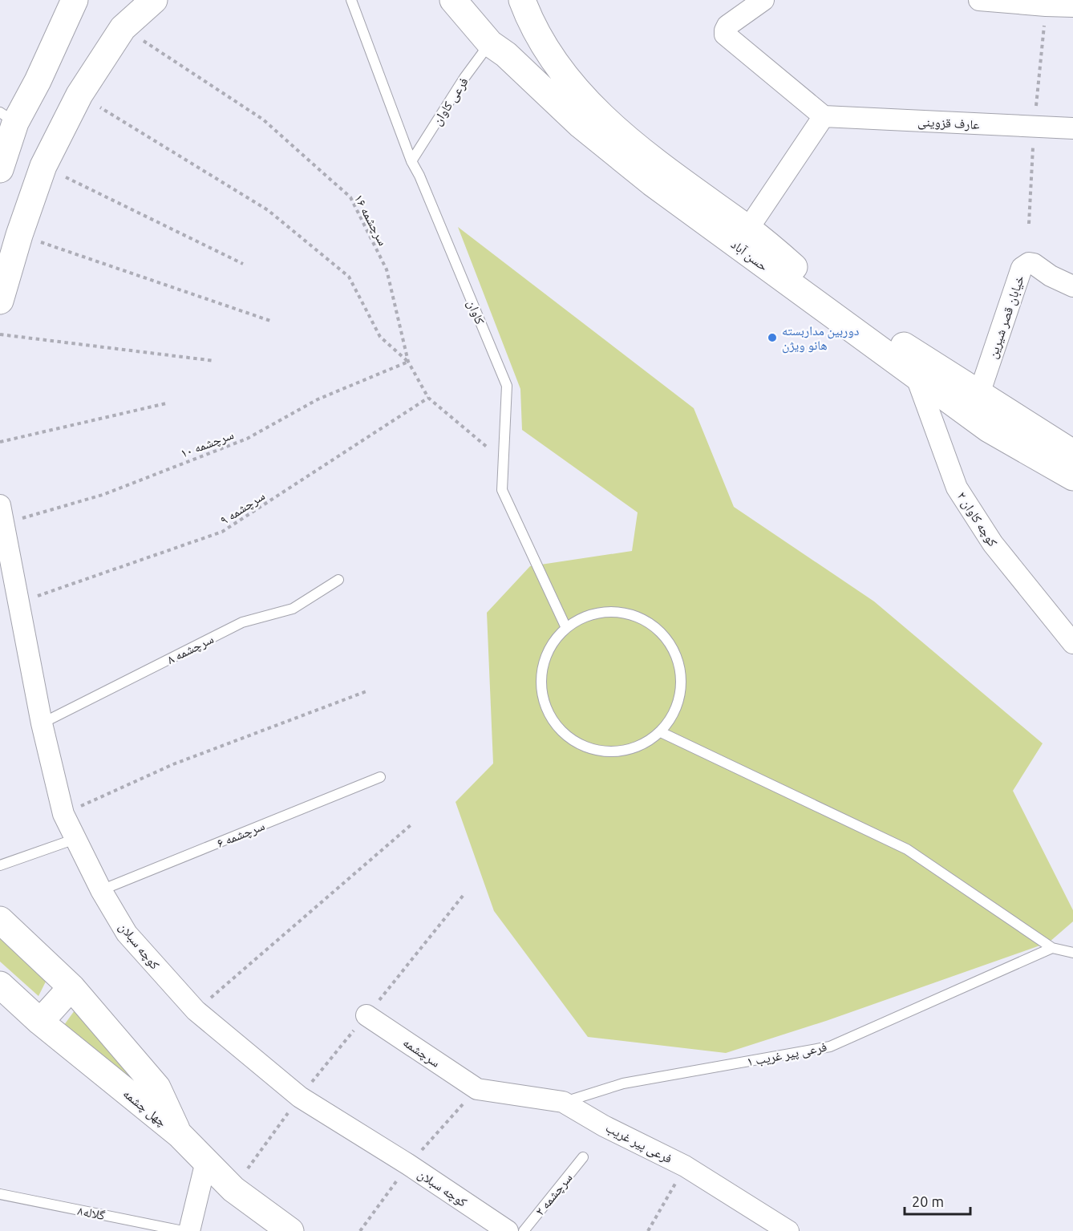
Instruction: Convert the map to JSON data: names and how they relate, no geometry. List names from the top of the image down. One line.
{"streets":{"street":["عارف قزوینی","حسن آباد","خیابان قصر شیرین","کوچه کاوان ۲","کوچه سبلان","سرچشمه","چهل چشمه","فرعی پیر غریب"],"lane":["فرعی کاوان","کاوان","سرچشمه ۸","سرچشمه ۶","فرعی پیر غریب ۱","سرچشمه ۲","گلاله۸"],"path":["۱۶ سرچشمه","سرچشمه ۱۰","سرچشمه ۹"]},"crossings":[["فرعی کاوان","حسن آباد"],["فرعی کاوان","کاوان"],["۱۶ سرچشمه","کاوان"],["۱۶ سرچشمه","سرچشمه ۱۰"],["۱۶ سرچشمه","سرچشمه ۹"],["حسن آباد","خیابان قصر شیرین"],["حسن آباد","کوچه کاوان ۲"],["سرچشمه ۱۰","کوچه سبلان"],["سرچشمه ۹","کوچه سبلان"],["سرچشمه ۸","کوچه سبلان"],["سرچشمه ۶","کوچه سبلان"],["کوچه سبلان","سرچشمه ۲"],["سرچشمه","فرعی پیر غریب"],["فرعی پیر غریب ۱","فرعی پیر غریب"]],"places":["دوربین مداربسته هانو ویژن"],"scale_bar":"20 m"}
